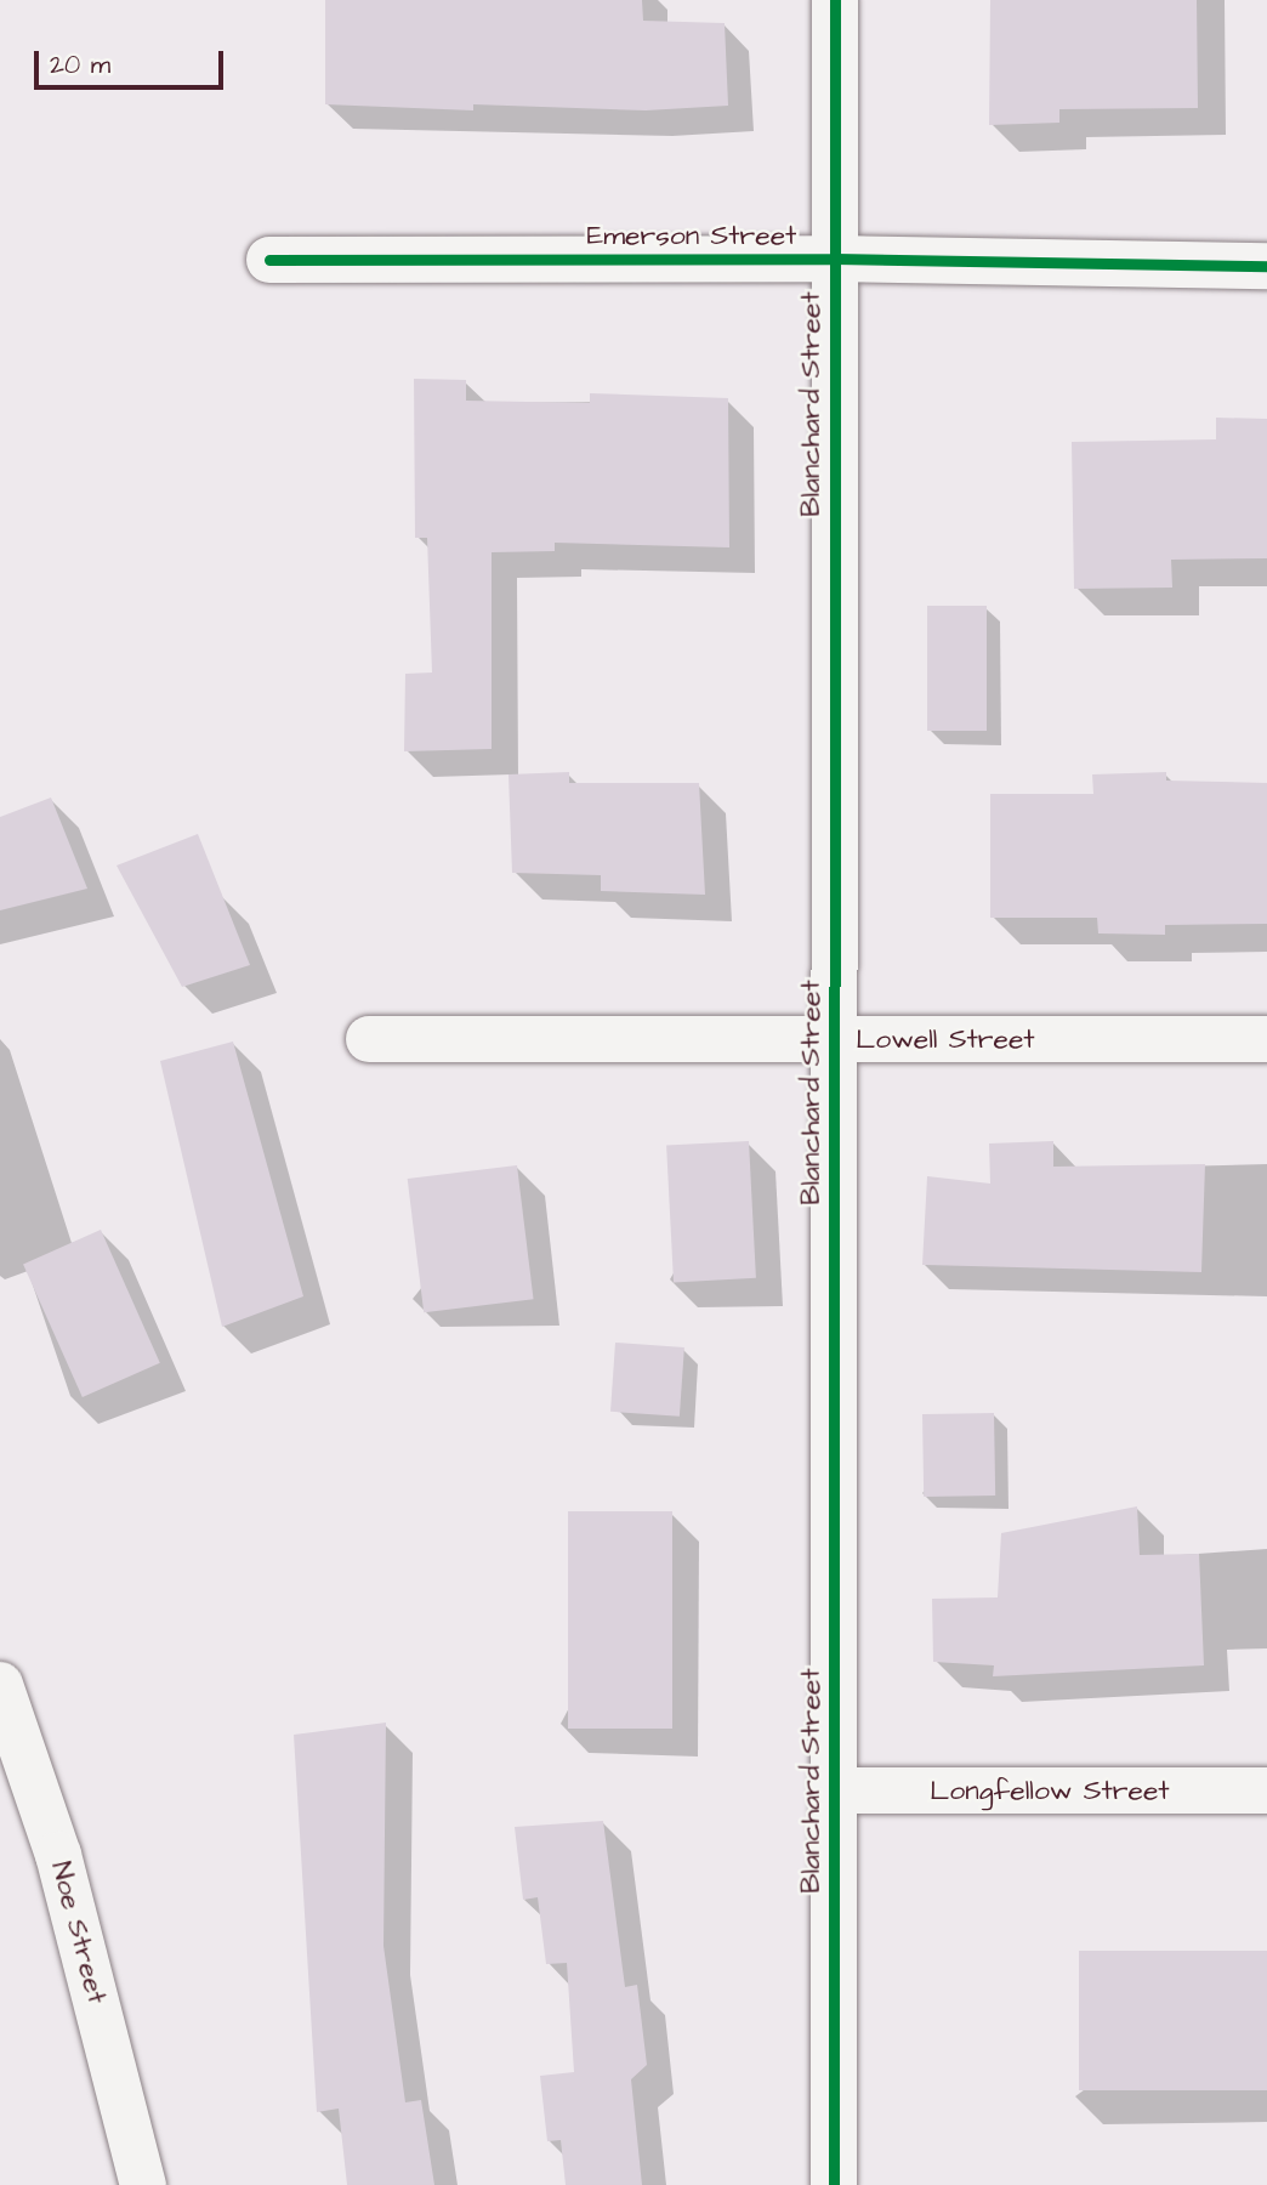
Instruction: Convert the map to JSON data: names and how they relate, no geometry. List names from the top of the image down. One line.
{"streets":{"street":["Emerson Street","Blanchard Street","Lowell Street","Longfellow Street","Noe Street"]},"crossings":[["Emerson Street","Blanchard Street"],["Blanchard Street","Lowell Street"],["Blanchard Street","Longfellow Street"]],"scale_bar":"20 m"}
